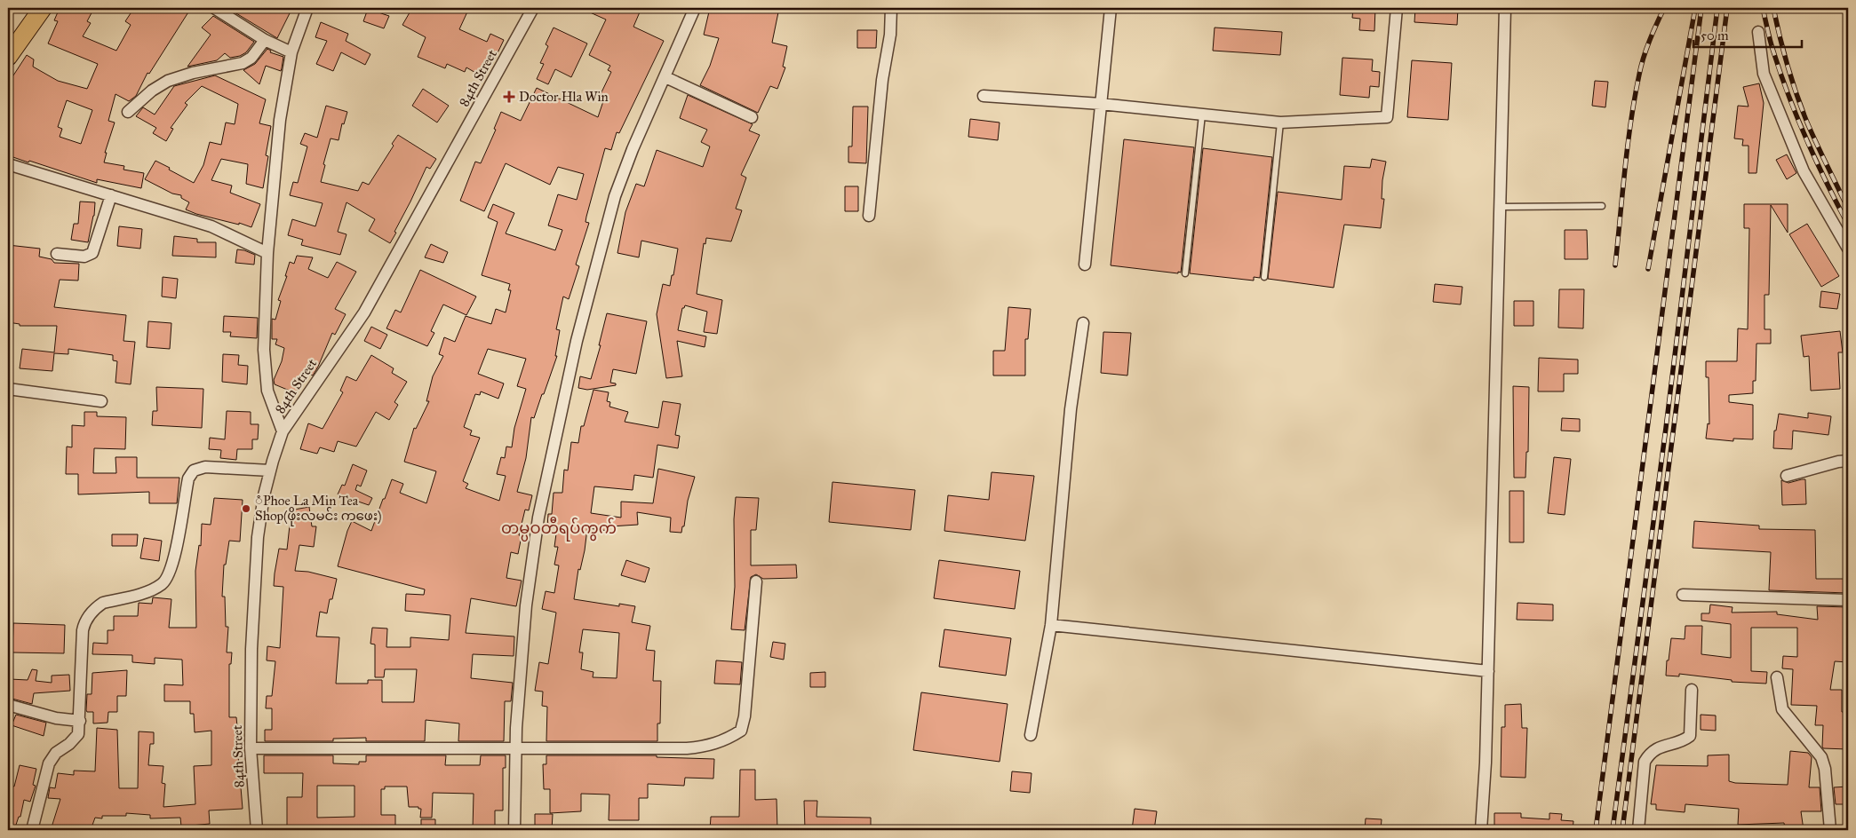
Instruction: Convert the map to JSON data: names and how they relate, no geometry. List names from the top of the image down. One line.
{"streets":{"street":["84th Street"]},"districts":["တမ္ပဝတီရပ်ကွက်"],"places":{"health":["Doctor Hla Win"],"other":["ံPhoe La Min Tea Shop(ဖိုးလမင်း ကဖေး)"]},"scale_bar":"50 m"}
